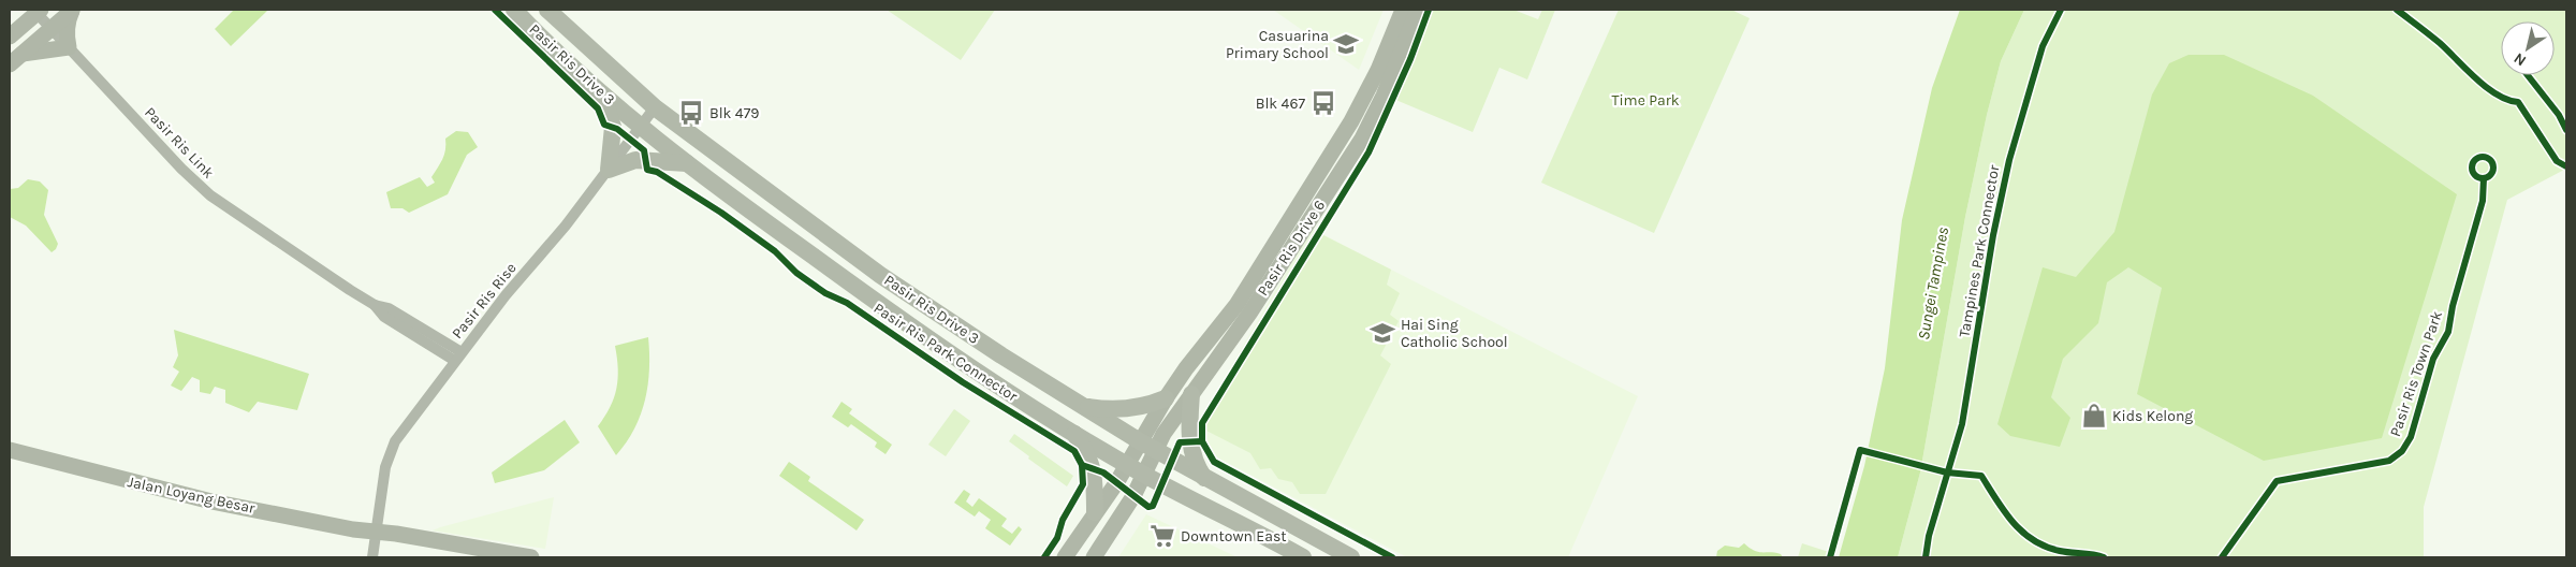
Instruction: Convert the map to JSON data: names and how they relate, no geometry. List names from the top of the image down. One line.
{"streets":{"main road":["Pasir Ris Drive 3"],"street":["Pasir Ris Link","Pasir Ris Drive 6","Pasir Ris Rise","Jalan Loyang Besar"],"cycle path":["Tampines Park Connector","Pasir Ris Park Connector","Pasir Ris Town Park"]},"crossings":[["Pasir Ris Drive 3","Pasir Ris Drive 6"],["Pasir Ris Drive 3","Pasir Ris Rise"],["Pasir Ris Link","Pasir Ris Rise"],["Pasir Ris Rise","Jalan Loyang Besar"]],"water":["Sungei Tampines"],"parks":["Time Park"],"places":{"school or university":["Casuarina Primary School","Hai Sing Catholic School"],"bus stop":["Blk 467","Blk 479"],"shop":["Kids Kelong"],"supermarket":["Downtown East"]},"north":"bottom left"}
